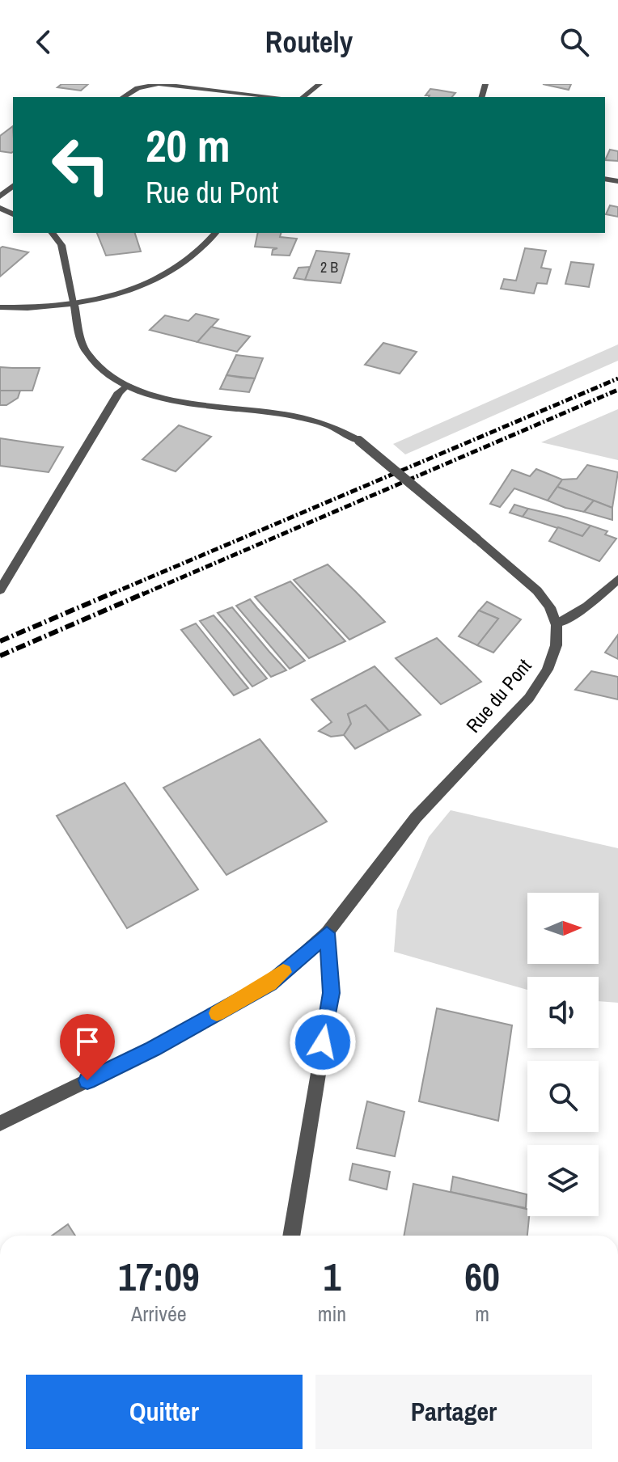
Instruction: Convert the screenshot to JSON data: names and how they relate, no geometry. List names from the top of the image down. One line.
{"streets":{"street":["Rue du Pont"]},"house_numbers":["2 B"],"north":"right","page":{"header":"Routely","turn":["20 m","Rue du Pont"],"eta":["17:09","Arrivée","1","min","60","m"],"buttons":["Quitter","Partager"]}}
